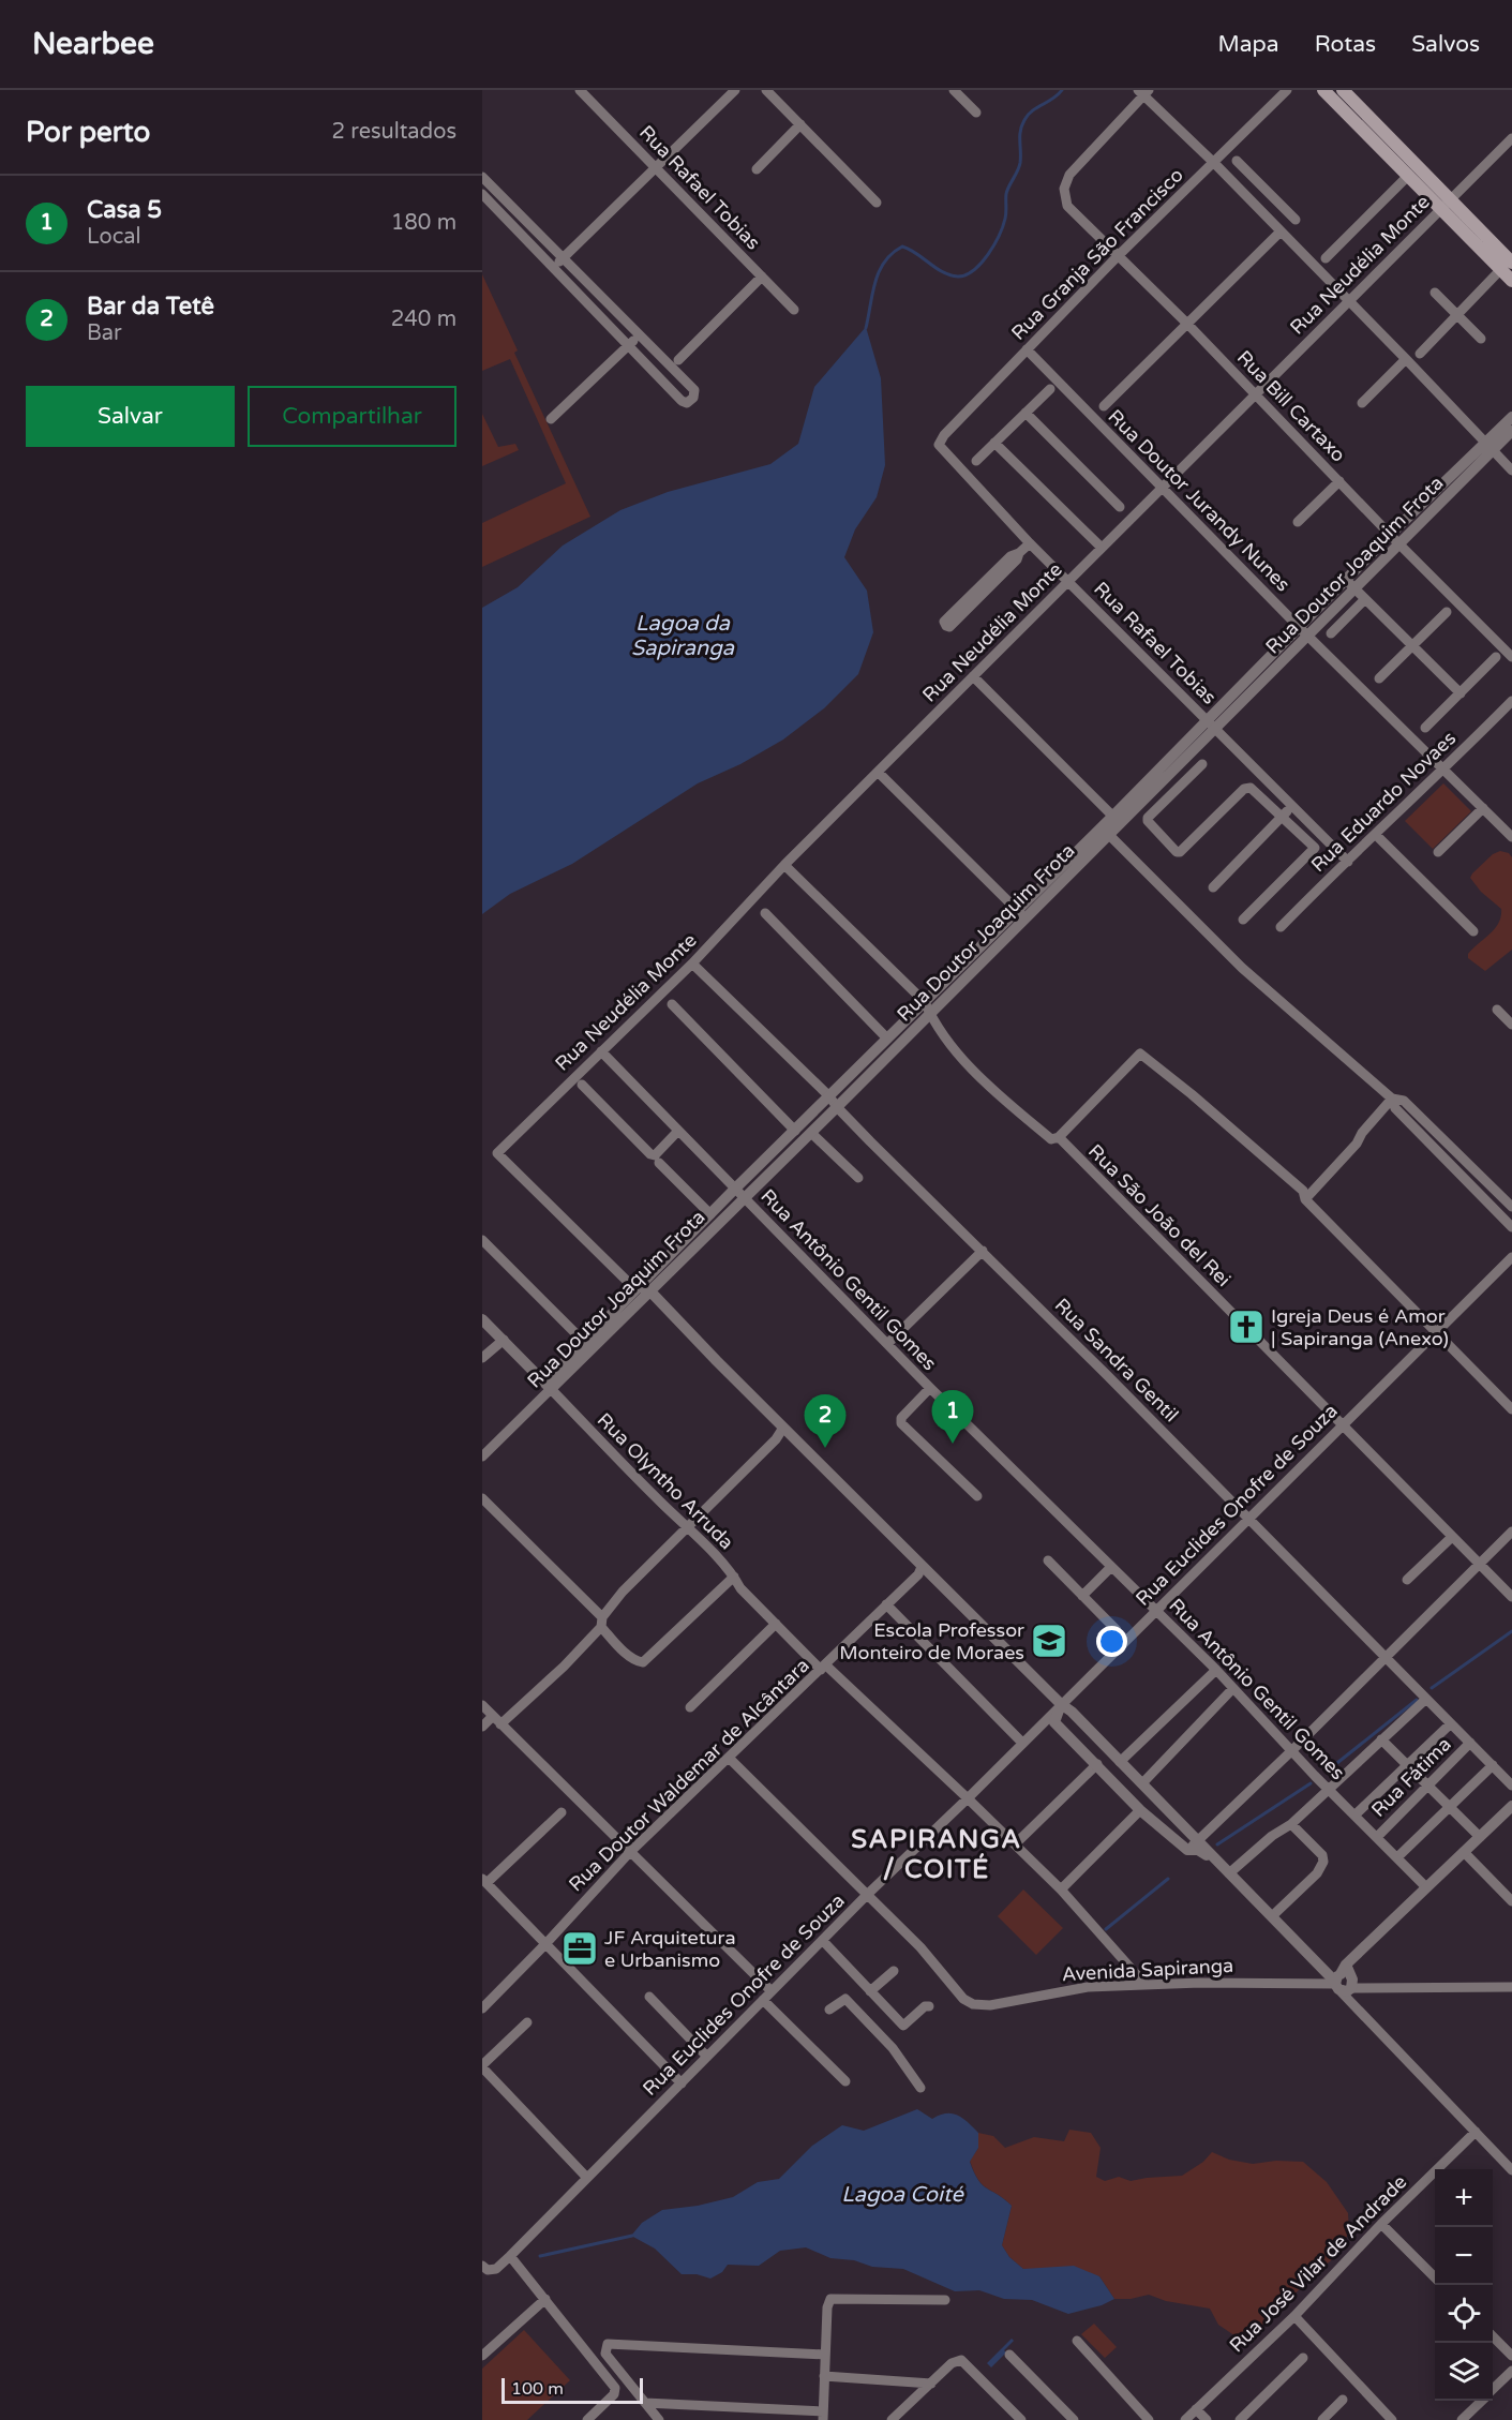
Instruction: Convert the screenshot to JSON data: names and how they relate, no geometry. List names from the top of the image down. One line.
{"streets":{"street":["Rua Rafael Tobias","Rua Granja São Francisco","Rua Neudélia Monte","Rua Bill Cartaxo","Rua Doutor Jurandy Nunes","Rua Doutor Joaquim Frota","Rua Eduardo Novaes","Rua São João del Rei","Rua Antônio Gentil Gomes","Rua Sandra Gentil","Rua Olyntho Arruda","Rua Euclides Onofre de Souza","Rua Doutor Waldemar de Alcântara","Rua Fátima","Avenida Sapiranga","Rua José Vilar de Andrade"]},"crossings":[["Rua Rafael Tobias","Rua Granja São Francisco"],["Rua Rafael Tobias","Rua Neudélia Monte"],["Rua Rafael Tobias","Rua Doutor Joaquim Frota"],["Rua Rafael Tobias","Rua Eduardo Novaes"],["Rua Granja São Francisco","Rua Bill Cartaxo"],["Rua Granja São Francisco","Rua Doutor Jurandy Nunes"],["Rua Neudélia Monte","Rua Bill Cartaxo"],["Rua Neudélia Monte","Rua Doutor Jurandy Nunes"],["Rua Neudélia Monte","Rua Doutor Joaquim Frota"],["Rua Neudélia Monte","Rua São João del Rei"],["Rua Neudélia Monte","Rua Antônio Gentil Gomes"],["Rua Neudélia Monte","Rua Sandra Gentil"],["Rua Bill Cartaxo","Rua Doutor Joaquim Frota"],["Rua Doutor Jurandy Nunes","Rua Doutor Joaquim Frota"],["Rua Doutor Jurandy Nunes","Rua Eduardo Novaes"],["Rua Doutor Joaquim Frota","Rua São João del Rei"],["Rua Doutor Joaquim Frota","Rua Antônio Gentil Gomes"],["Rua Doutor Joaquim Frota","Rua Sandra Gentil"],["Rua Doutor Joaquim Frota","Rua Olyntho Arruda"],["Rua São João del Rei","Rua Euclides Onofre de Souza"],["Rua Antônio Gentil Gomes","Rua Euclides Onofre de Souza"],["Rua Antônio Gentil Gomes","Rua Fátima"],["Rua Sandra Gentil","Rua Euclides Onofre de Souza"],["Rua Sandra Gentil","Rua Fátima"],["Rua Olyntho Arruda","Rua Euclides Onofre de Souza"],["Rua Olyntho Arruda","Rua Doutor Waldemar de Alcântara"],["Rua Olyntho Arruda","Avenida Sapiranga"],["Rua Euclides Onofre de Souza","Avenida Sapiranga"]],"districts":["SAPIRANGA / COITÉ"],"water":["Lagoa da Sapiranga","Lagoa Coité"],"places":{"church":["Igreja Deus é Amor | Sapiranga (Anexo)"],"school or university":["Escola Professor Monteiro de Moraes"],"office":["JF Arquitetura e Urbanismo"]},"scale_bar":"100 m","page":{"header":"Nearbee","nav":["Mapa","Rotas","Salvos"],"heading":["Por perto","2 resultados"],"list":[{"mark":"1","name":"Casa 5","note":"Local","value":"180 m"},{"mark":"2","name":"Bar da Tetê","note":"Bar","value":"240 m"}],"buttons":["Salvar","Compartilhar"],"pins":["1","2"],"map_buttons":["+","−"],"scale":"100 m"}}
